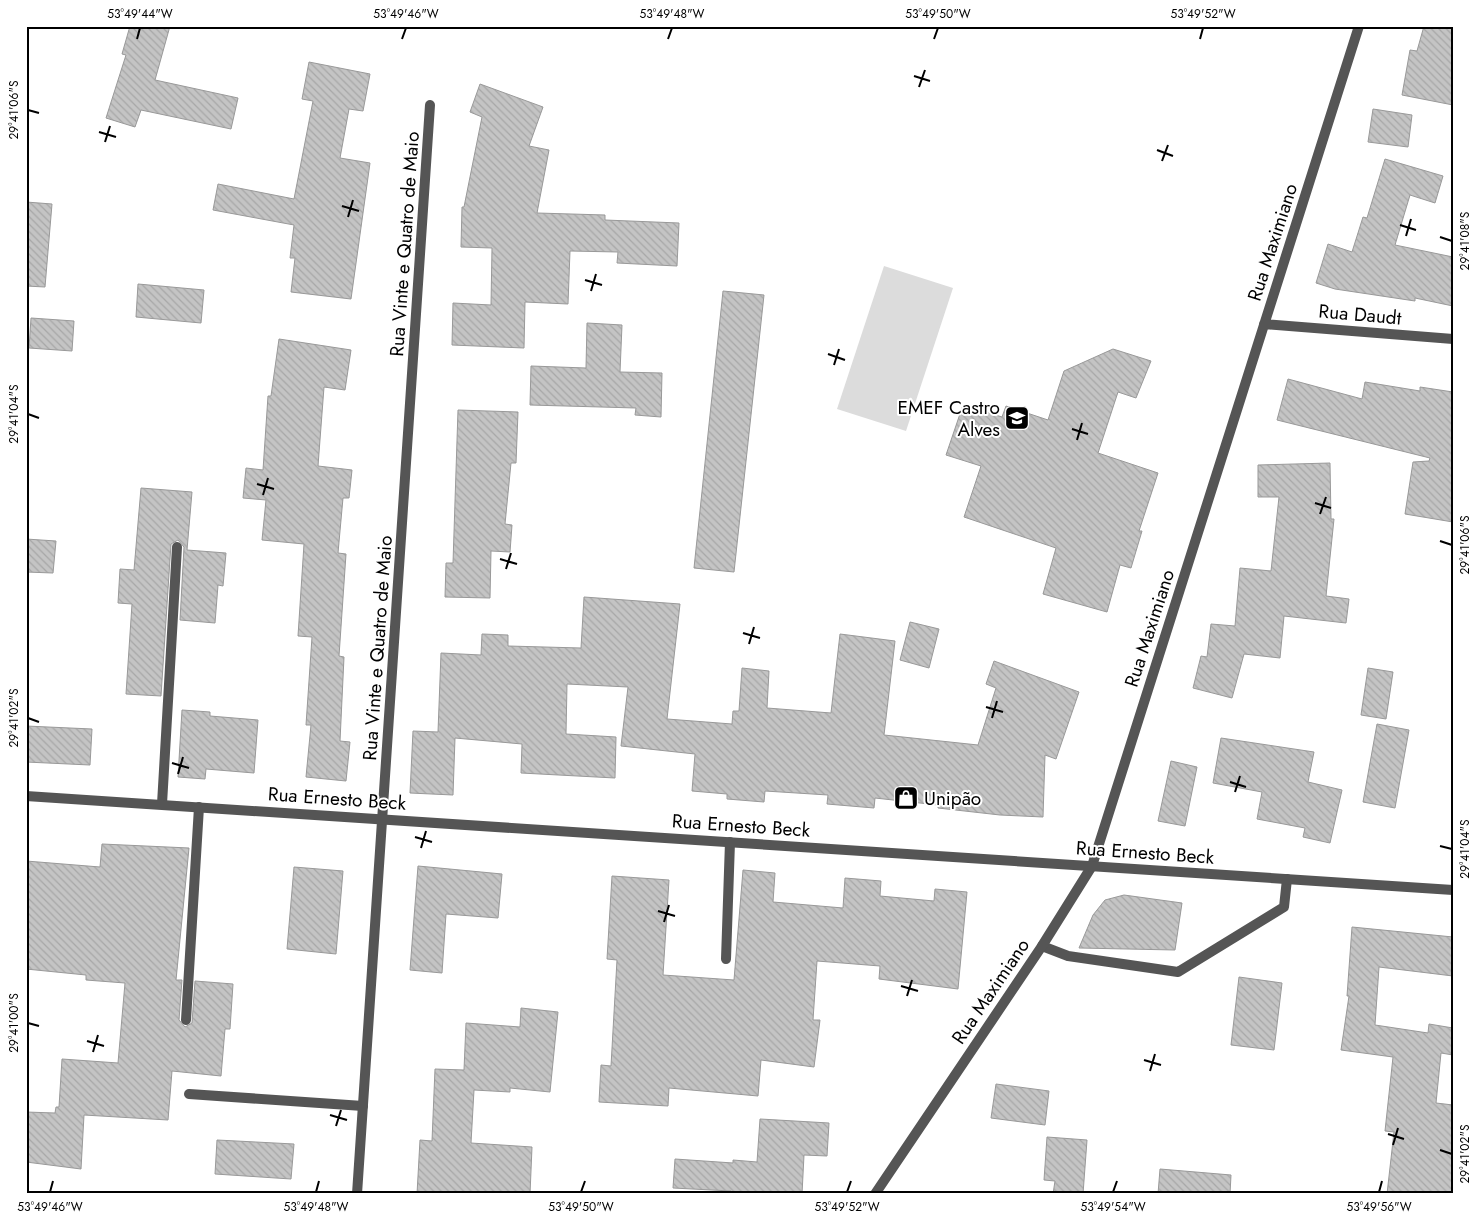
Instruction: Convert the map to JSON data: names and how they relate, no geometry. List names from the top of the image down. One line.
{"streets":{"street":["Rua Maximiano","Rua Vinte e Quatro de Maio","Rua Daudt","Rua Ernesto Beck"]},"crossings":[["Rua Maximiano","Rua Daudt"],["Rua Maximiano","Rua Ernesto Beck"],["Rua Vinte e Quatro de Maio","Rua Ernesto Beck"]],"places":{"school or university":["EMEF Castro Alves"],"shop":["Unipão"]},"coordinates":["53°49'44\"W","53°49'46\"W","53°49'48\"W","53°49'50\"W","53°49'52\"W","29°41'06\"S","29°41'08\"S","29°41'04\"S","29°41'02\"S","29°41'00\"S","53°49'54\"W","53°49'56\"W"]}
